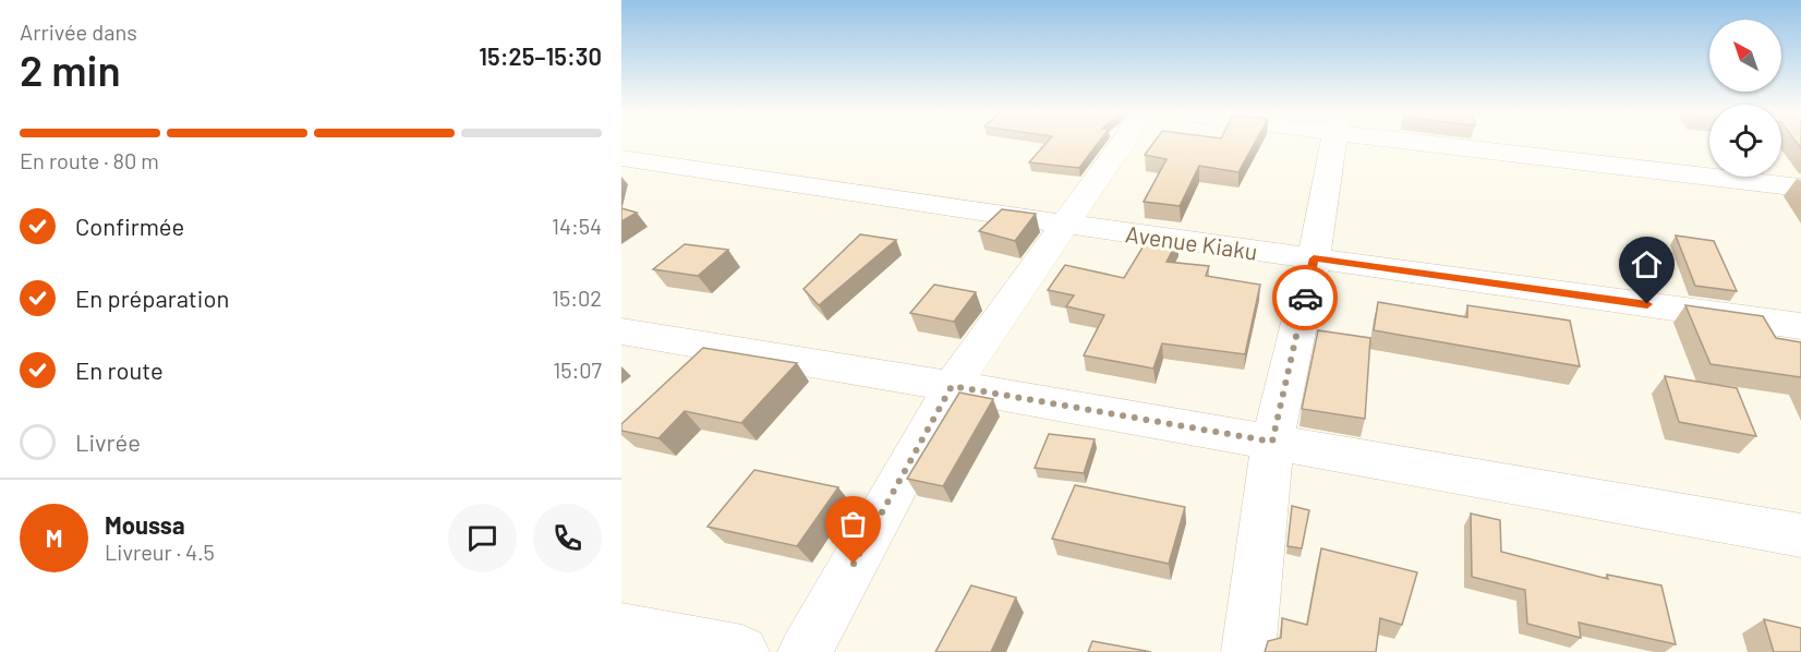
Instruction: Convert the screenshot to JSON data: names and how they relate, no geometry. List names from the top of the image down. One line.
{"streets":{"street":["Avenue Kiaku"]},"north":"top left","page":{"heading":["2 min","Arrivée dans","15:25–15:30"],"panel":["Moussa","Livreur · 4.5"],"bar":"En route · 80 m","list":[["Confirmée","14:54"],["En préparation","15:02"],["En route","15:07"],"Livrée"],"round":"M"}}
